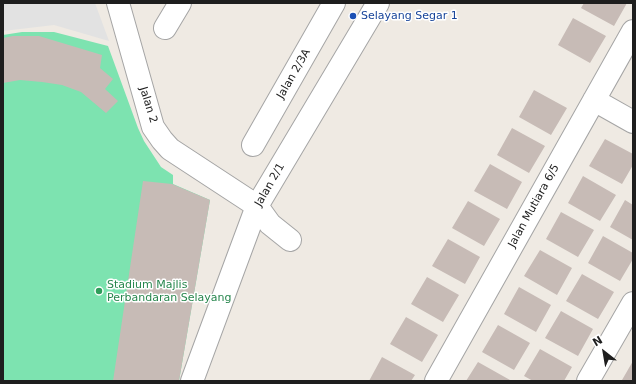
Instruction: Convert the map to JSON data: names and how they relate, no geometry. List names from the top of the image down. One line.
{"streets":{"street":["Jalan 2/3A","Jalan 2","Jalan 2/1","Jalan Mutiara 6/5"]},"crossings":[["Jalan 2","Jalan 2/1"]],"places":["Selayang Segar 1","Stadium Majlis Perbandaran Selayang"],"north":"top left"}
